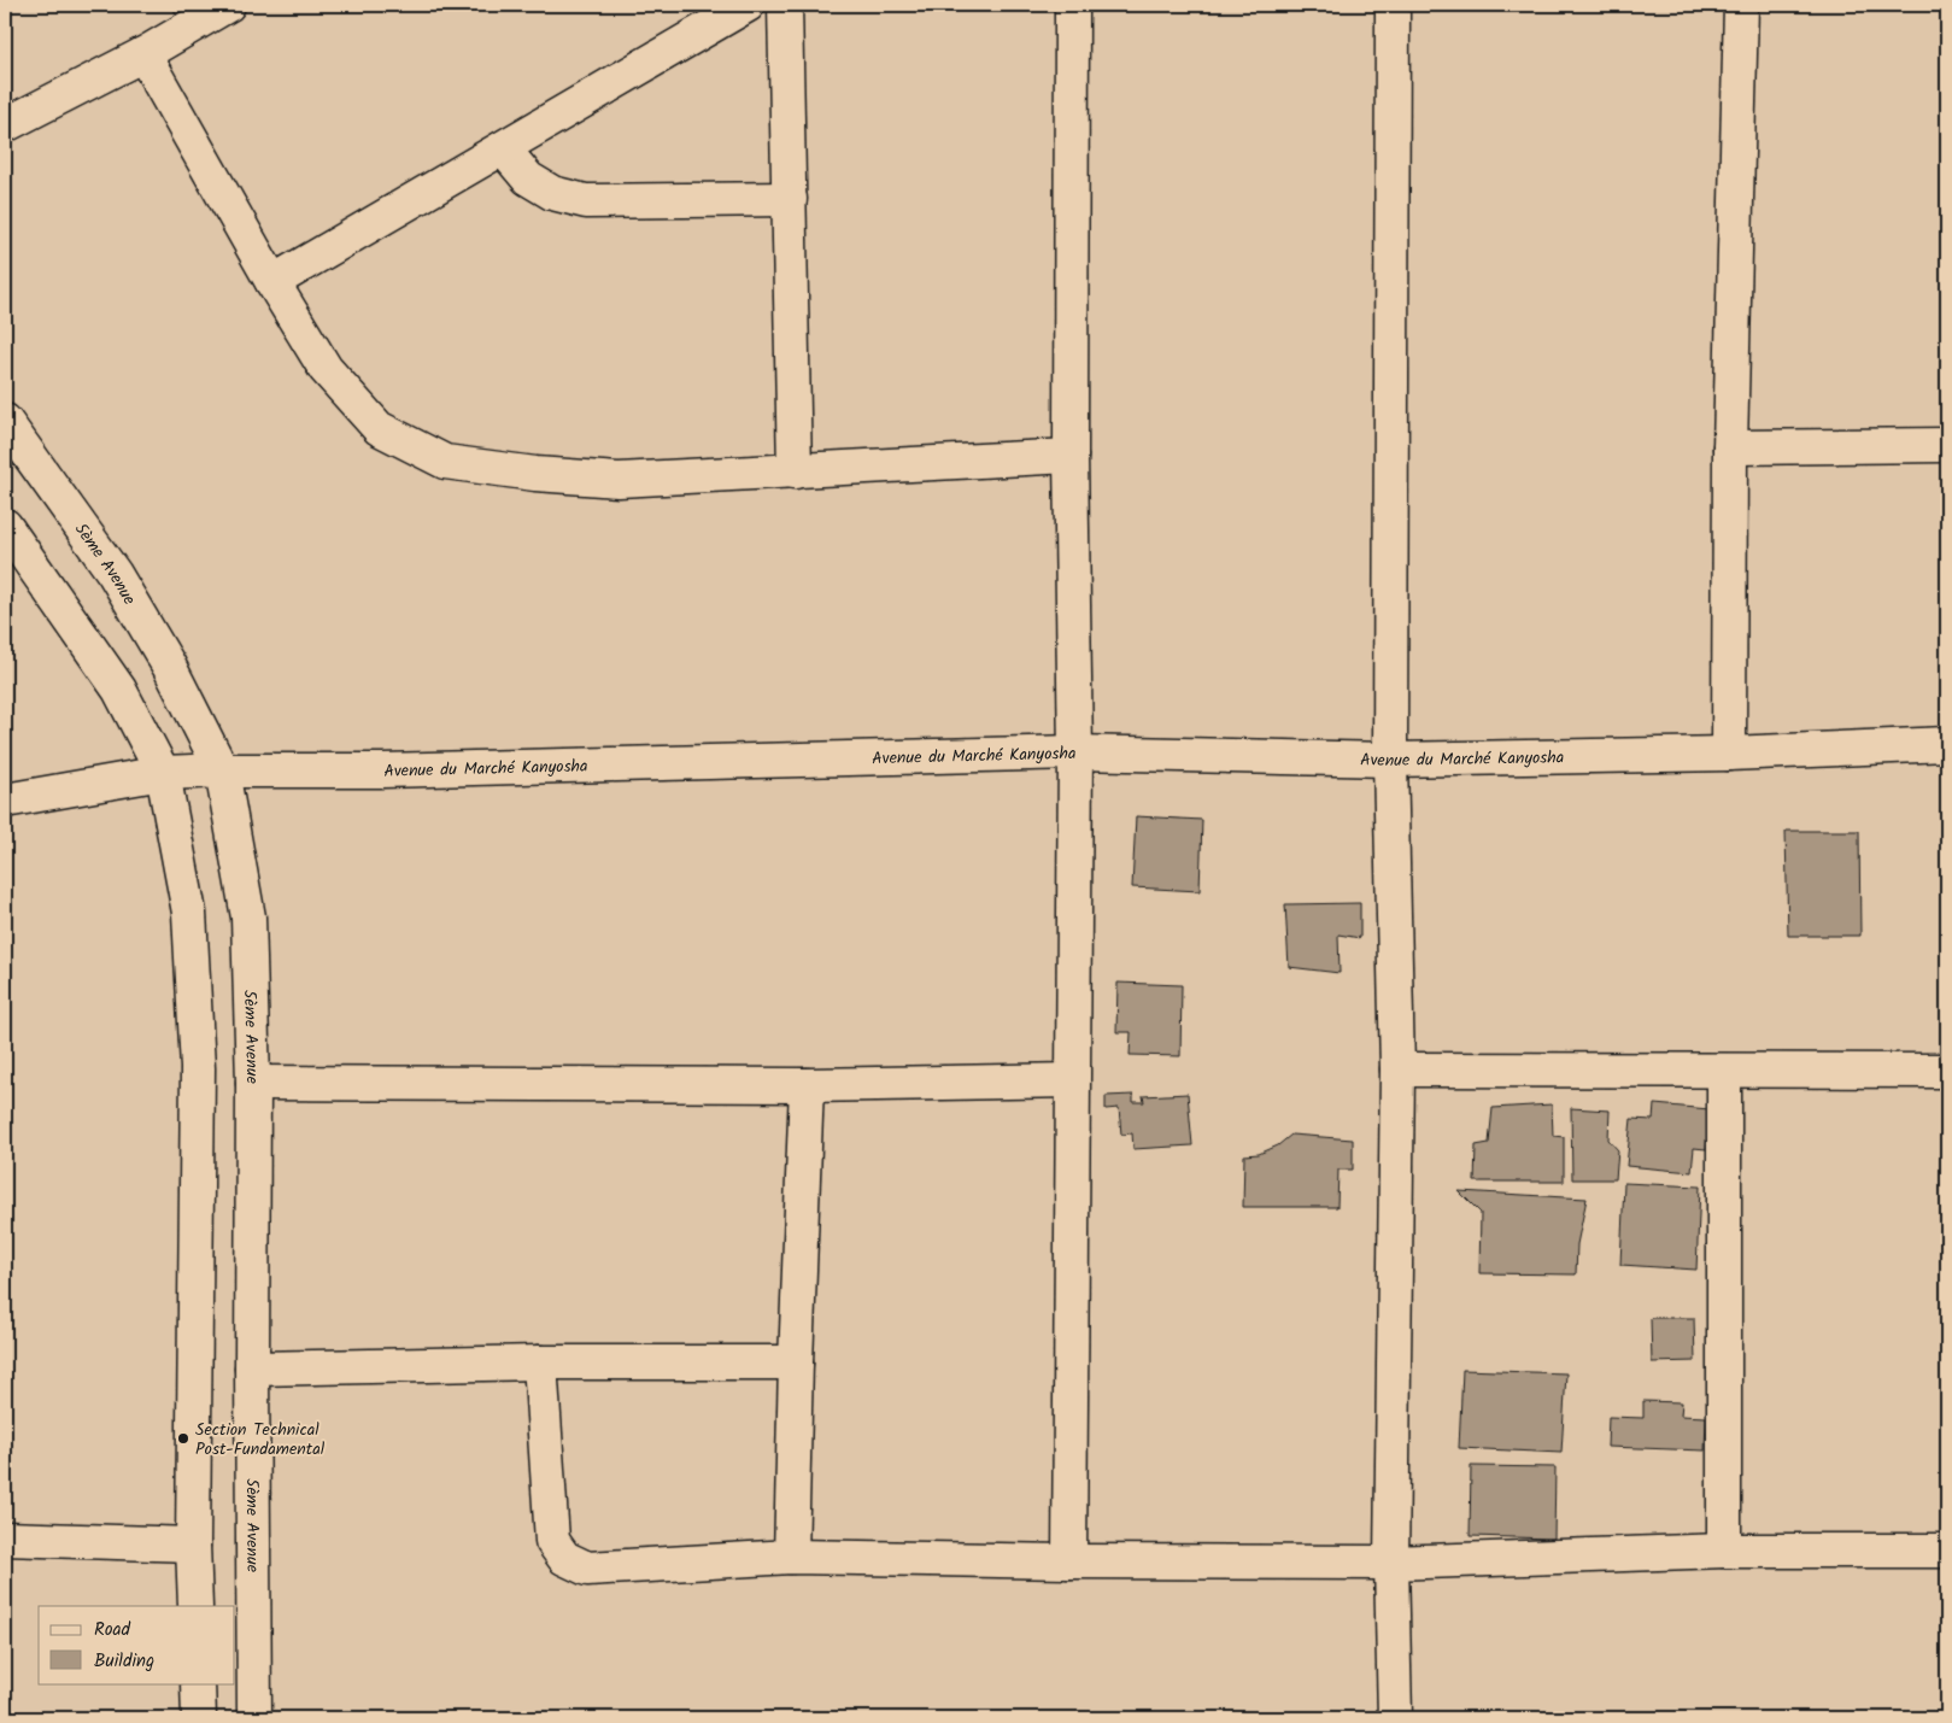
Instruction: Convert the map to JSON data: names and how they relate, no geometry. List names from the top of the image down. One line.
{"streets":{"street":["5ème Avenue","Avenue du Marché Kanyosha"]},"crossings":[["5ème Avenue","Avenue du Marché Kanyosha"]],"places":["Section Technical Post-Fundamental"],"legend":["Road","Building"]}
